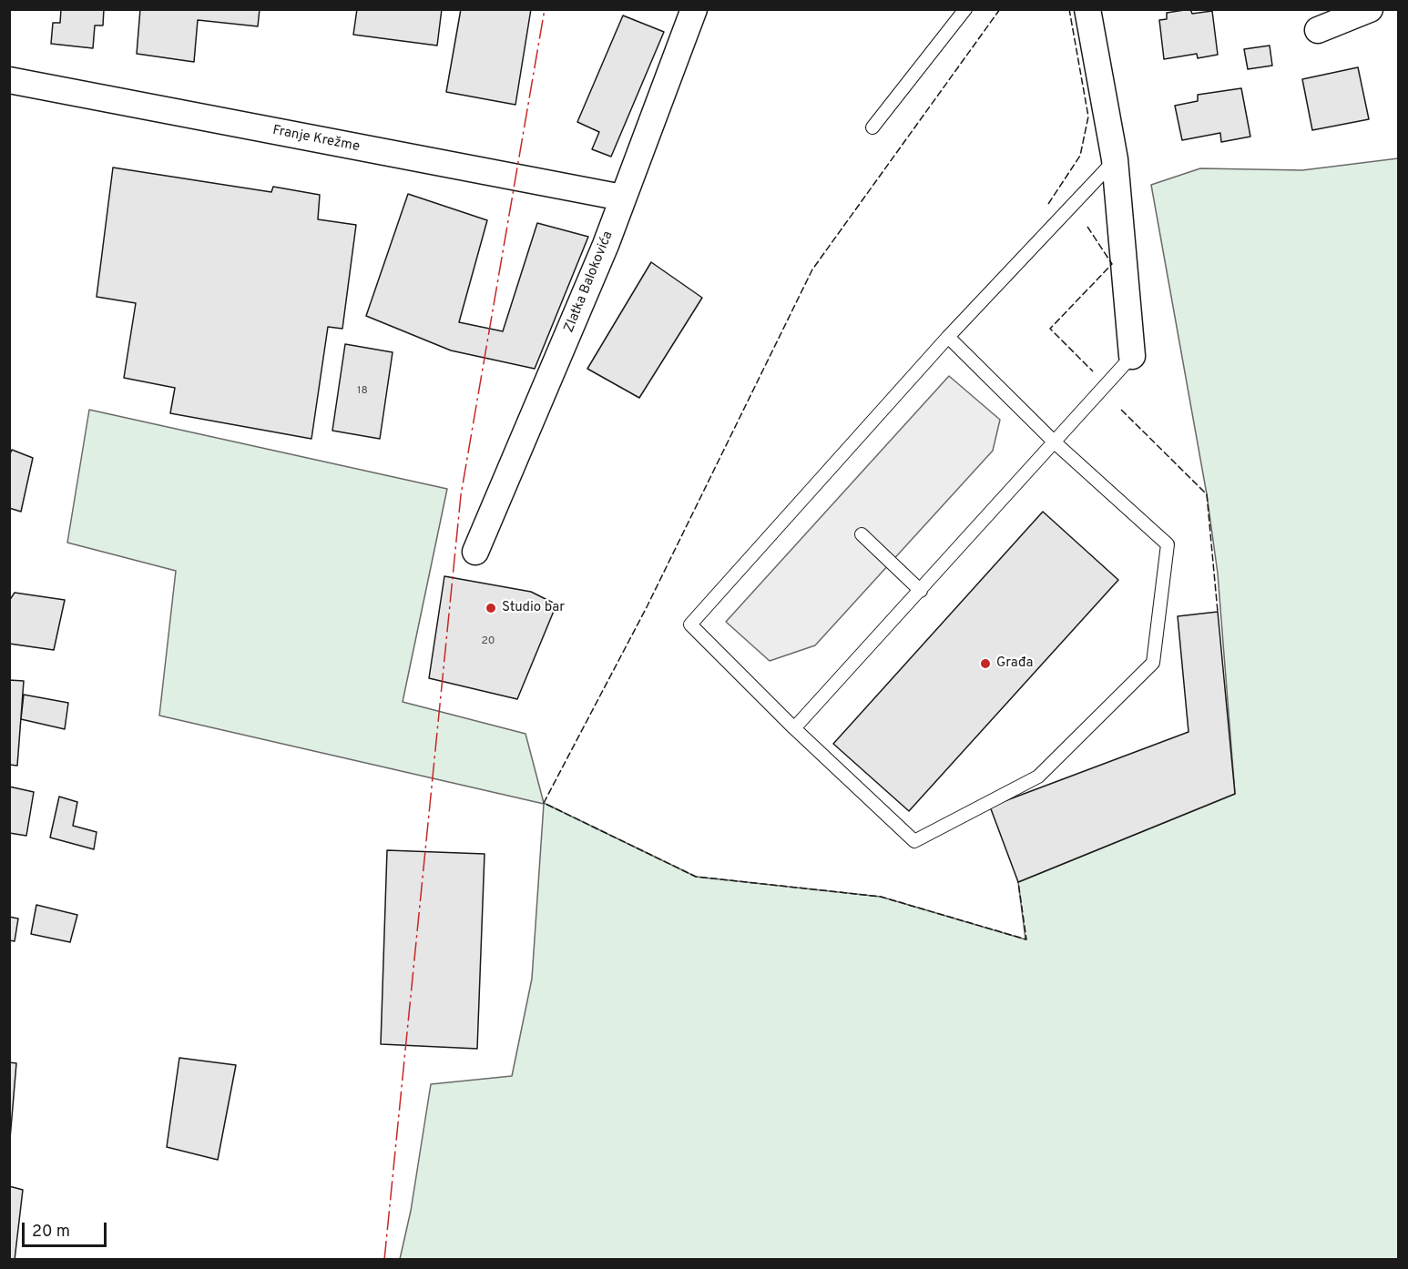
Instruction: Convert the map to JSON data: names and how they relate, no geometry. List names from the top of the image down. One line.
{"streets":{"street":["Franje Krežme","Zlatka Balokovića"]},"crossings":[["Franje Krežme","Zlatka Balokovića"]],"places":["Studio bar","Građa"],"house_numbers":["18","20"],"scale_bar":"20 m"}
